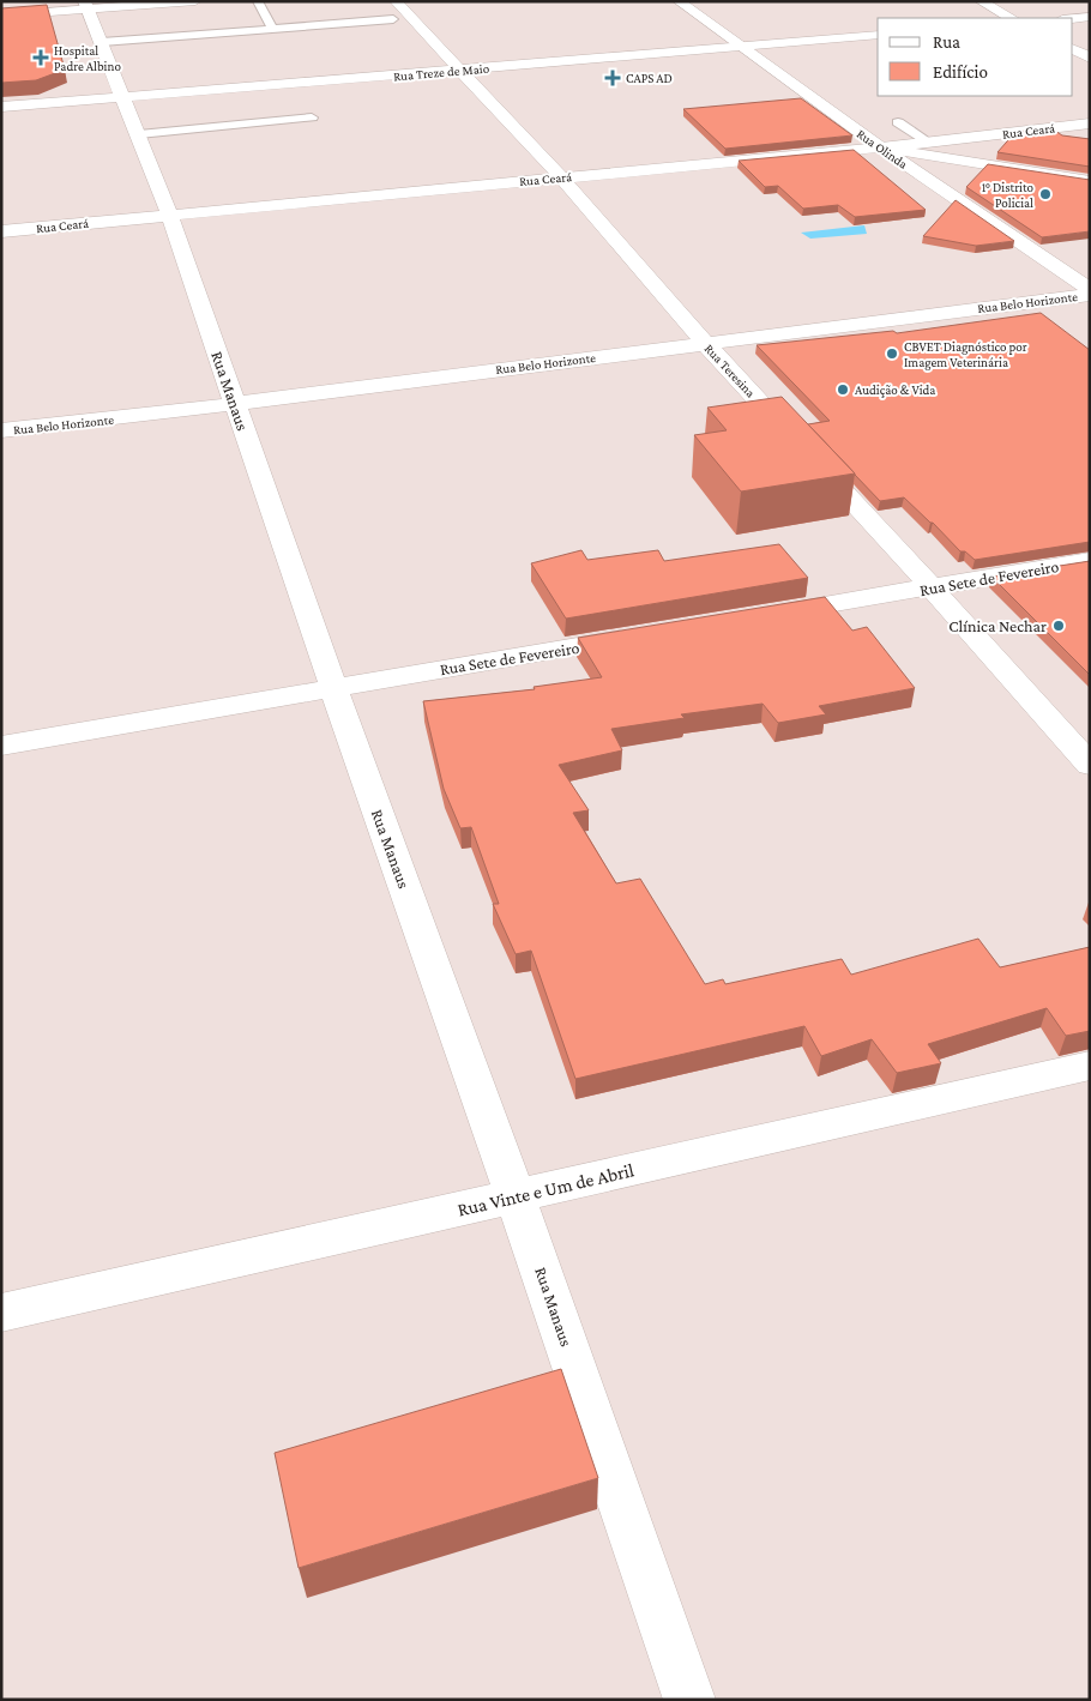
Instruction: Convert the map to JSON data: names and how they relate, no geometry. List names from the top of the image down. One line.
{"streets":{"street":["Rua Treze de Maio","Rua Ceará","Rua Olinda","Rua Belo Horizonte","Rua Teresina","Rua Manaus","Rua Sete de Fevereiro","Rua Vinte e Um de Abril"]},"crossings":[["Rua Treze de Maio","Rua Olinda"],["Rua Treze de Maio","Rua Teresina"],["Rua Treze de Maio","Rua Manaus"],["Rua Ceará","Rua Olinda"],["Rua Ceará","Rua Teresina"],["Rua Ceará","Rua Manaus"],["Rua Belo Horizonte","Rua Teresina"],["Rua Belo Horizonte","Rua Manaus"],["Rua Teresina","Rua Sete de Fevereiro"],["Rua Manaus","Rua Sete de Fevereiro"],["Rua Manaus","Rua Vinte e Um de Abril"]],"places":{"health":["Hospital Padre Albino","CAPS AD"],"other":["1° Distrito Policial","CBVET Diagnóstico por Imagem Veterinária","Audição & Vida","Clínica Nechar"]},"legend":["Rua","Edifício"]}
